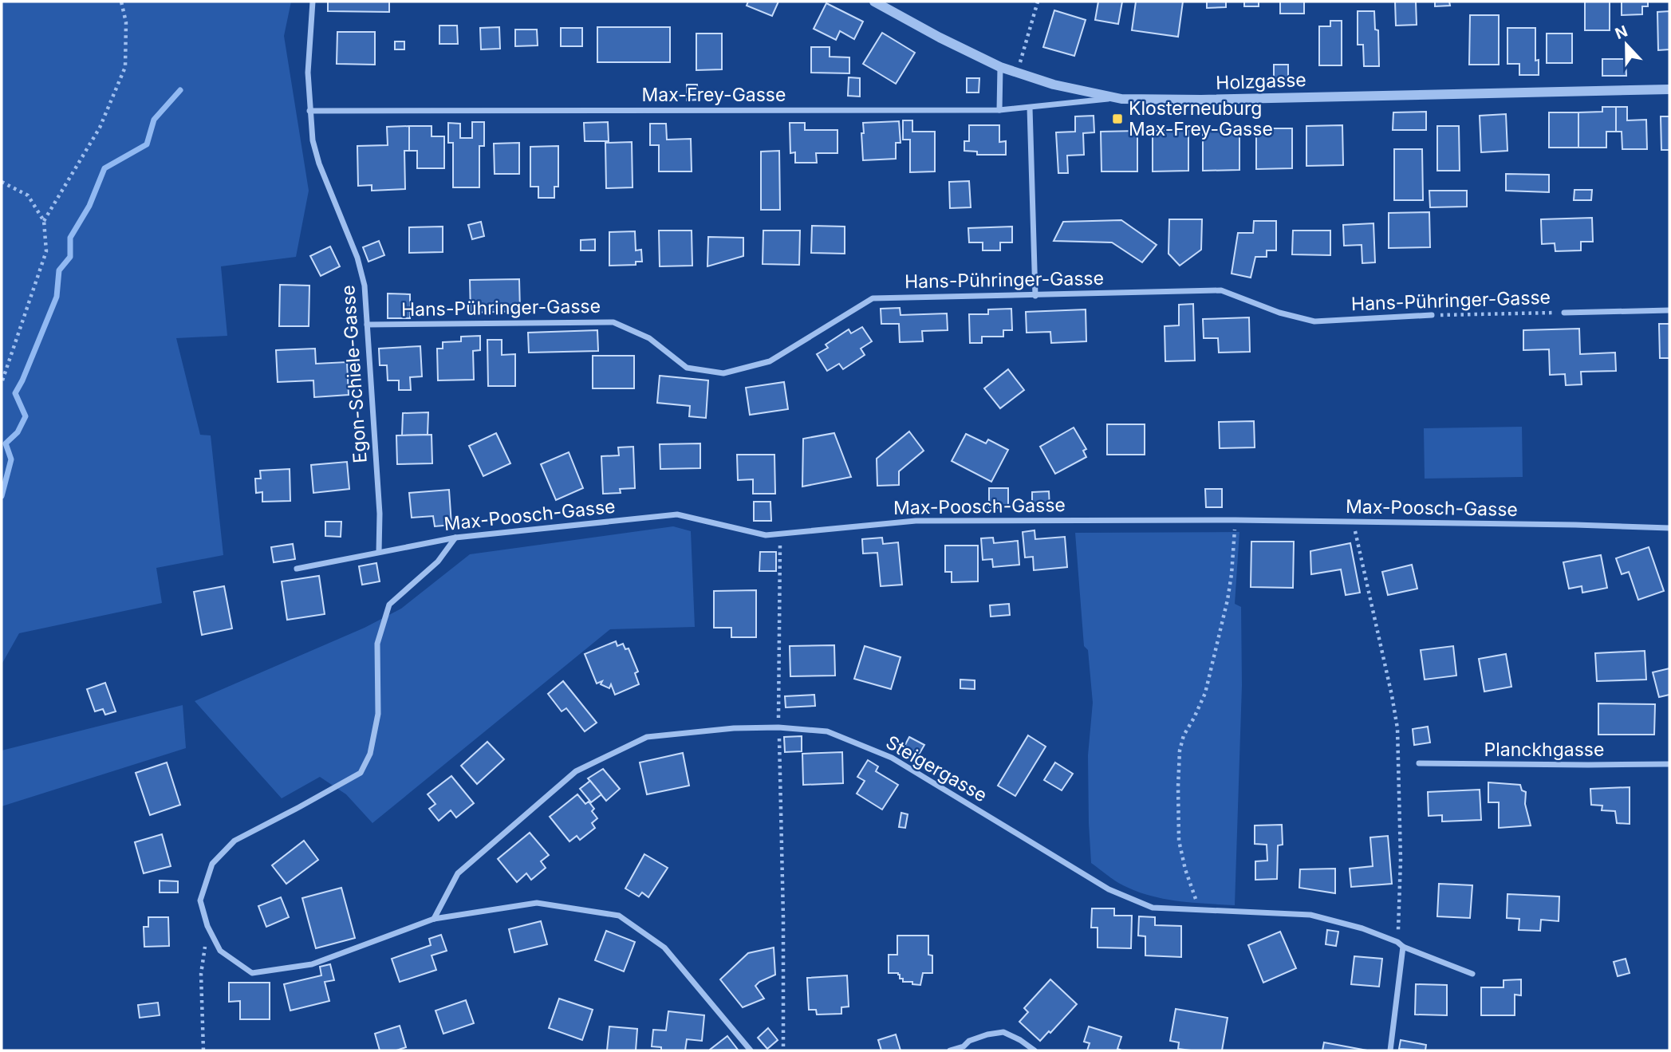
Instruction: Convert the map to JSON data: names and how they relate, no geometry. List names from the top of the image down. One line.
{"streets":{"street":["Holzgasse","Max-Frey-Gasse","Hans-Pühringer-Gasse","Egon-Schiele-Gasse","Max-Poosch-Gasse","Planckhgasse","Steigergasse"]},"crossings":[["Holzgasse","Max-Frey-Gasse"],["Max-Frey-Gasse","Egon-Schiele-Gasse"],["Hans-Pühringer-Gasse","Egon-Schiele-Gasse"],["Egon-Schiele-Gasse","Max-Poosch-Gasse"]],"places":{"transit":["Klosterneuburg Max-Frey-Gasse"]},"north":"top"}
